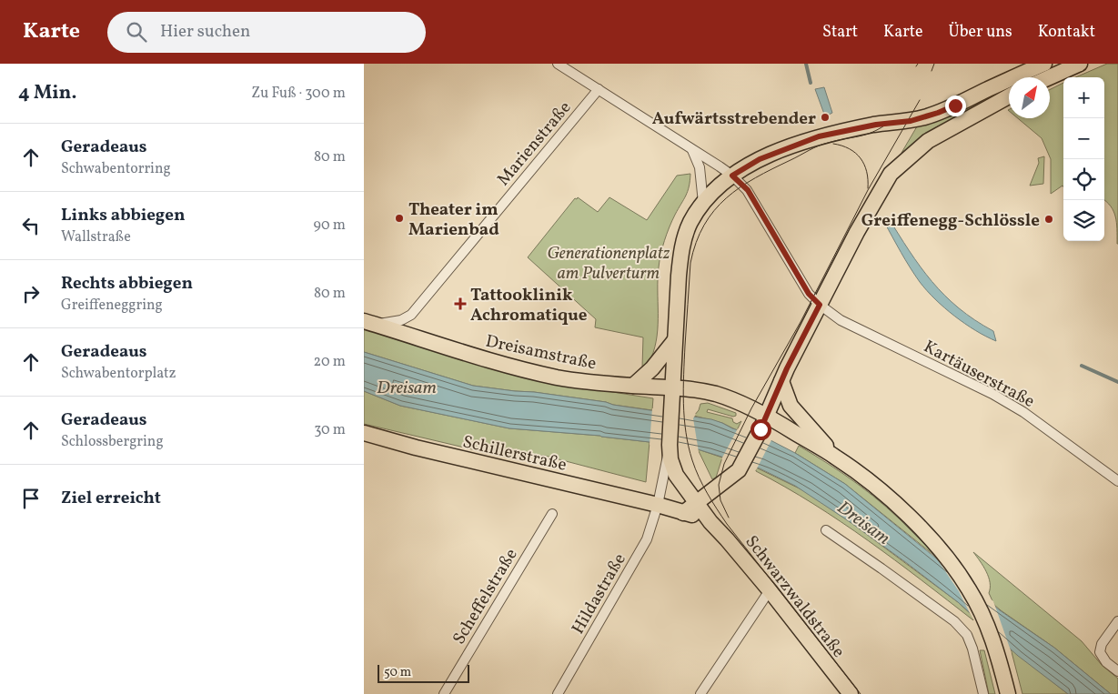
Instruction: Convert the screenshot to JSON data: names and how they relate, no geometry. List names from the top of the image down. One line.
{"streets":{"main road":["Dreisamstraße","Schillerstraße","Schwarzwaldstraße"],"street":["Marienstraße","Kartäuserstraße","Hildastraße","Scheffelstraße"]},"crossings":[["Marienstraße","Dreisamstraße"],["Marienstraße","Kartäuserstraße"],["Schillerstraße","Hildastraße"],["Schillerstraße","Schwarzwaldstraße"],["Hildastraße","Schwarzwaldstraße"]],"water":["Dreisam"],"parks":["Generationenplatz am Pulverturm"],"places":{"other":["Aufwärtsstrebender","Theater im Marienbad","Greiffenegg-Schlössle"],"health":["Tattooklinik Achromatique"]},"scale_bar":"50 m","north":"top right","page":{"header":"Karte","search":"Hier suchen","nav":["Start","Karte","Über uns","Kontakt"],"heading":["4 Min.","Zu Fuß · 300 m"],"map_buttons":["+","−"],"list":[["Geradeaus","Schwabentorring","80 m"],["Links abbiegen","Wallstraße","90 m"],["Rechts abbiegen","Greiffeneggring","80 m"],["Geradeaus","Schwabentorplatz","20 m"],["Geradeaus","Schlossbergring","30 m"],"Ziel erreicht"],"scale":"50 m"}}
